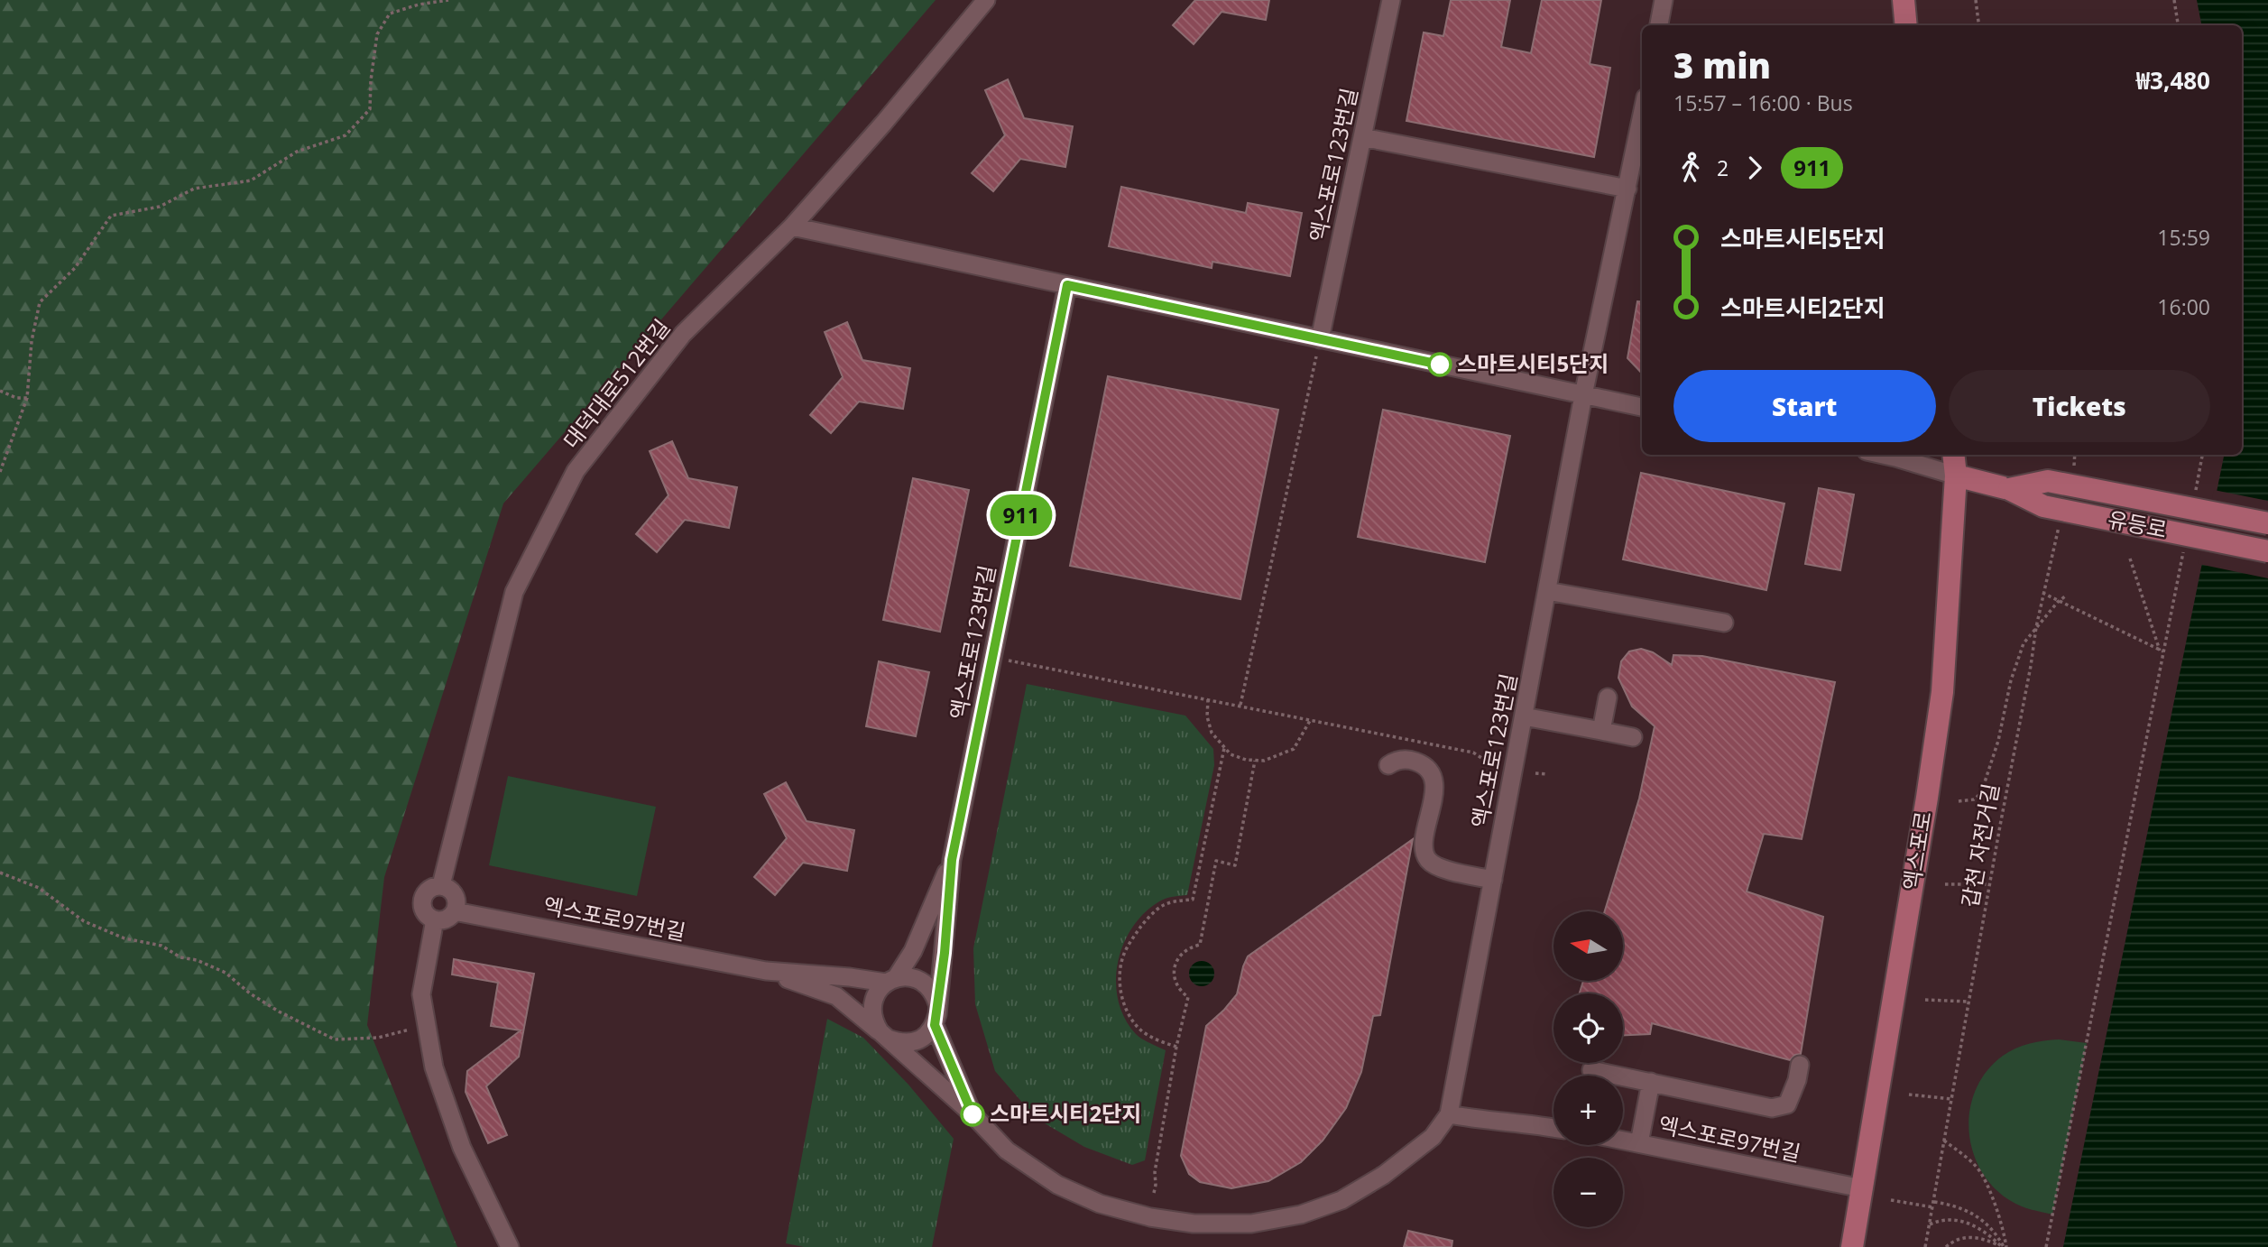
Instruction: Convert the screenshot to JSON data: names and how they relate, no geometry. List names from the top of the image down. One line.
{"streets":{"main road":["유등로","엑스포로"],"street":["엑스포로123번길","대덕대로512번길","엑스포로97번길"],"path":["갑천 자전거길"]},"crossings":[["대덕대로512번길","엑스포로97번길"],["유등로","엑스포로"],["엑스포로","엑스포로97번길"]],"places":["스마트시티5단지","스마트시티2단지"],"lines":["bus line 911"],"north":"left","page":{"on_map":"911","heading":["3 min","15:57 – 16:00 · Bus","₩3,480"],"legs":["2","911"],"list":[{"name":"스마트시티5단지","value":"15:59"},{"name":"스마트시티2단지","value":"16:00"}],"buttons":["Start","Tickets"],"map_buttons":["+","−"]}}
